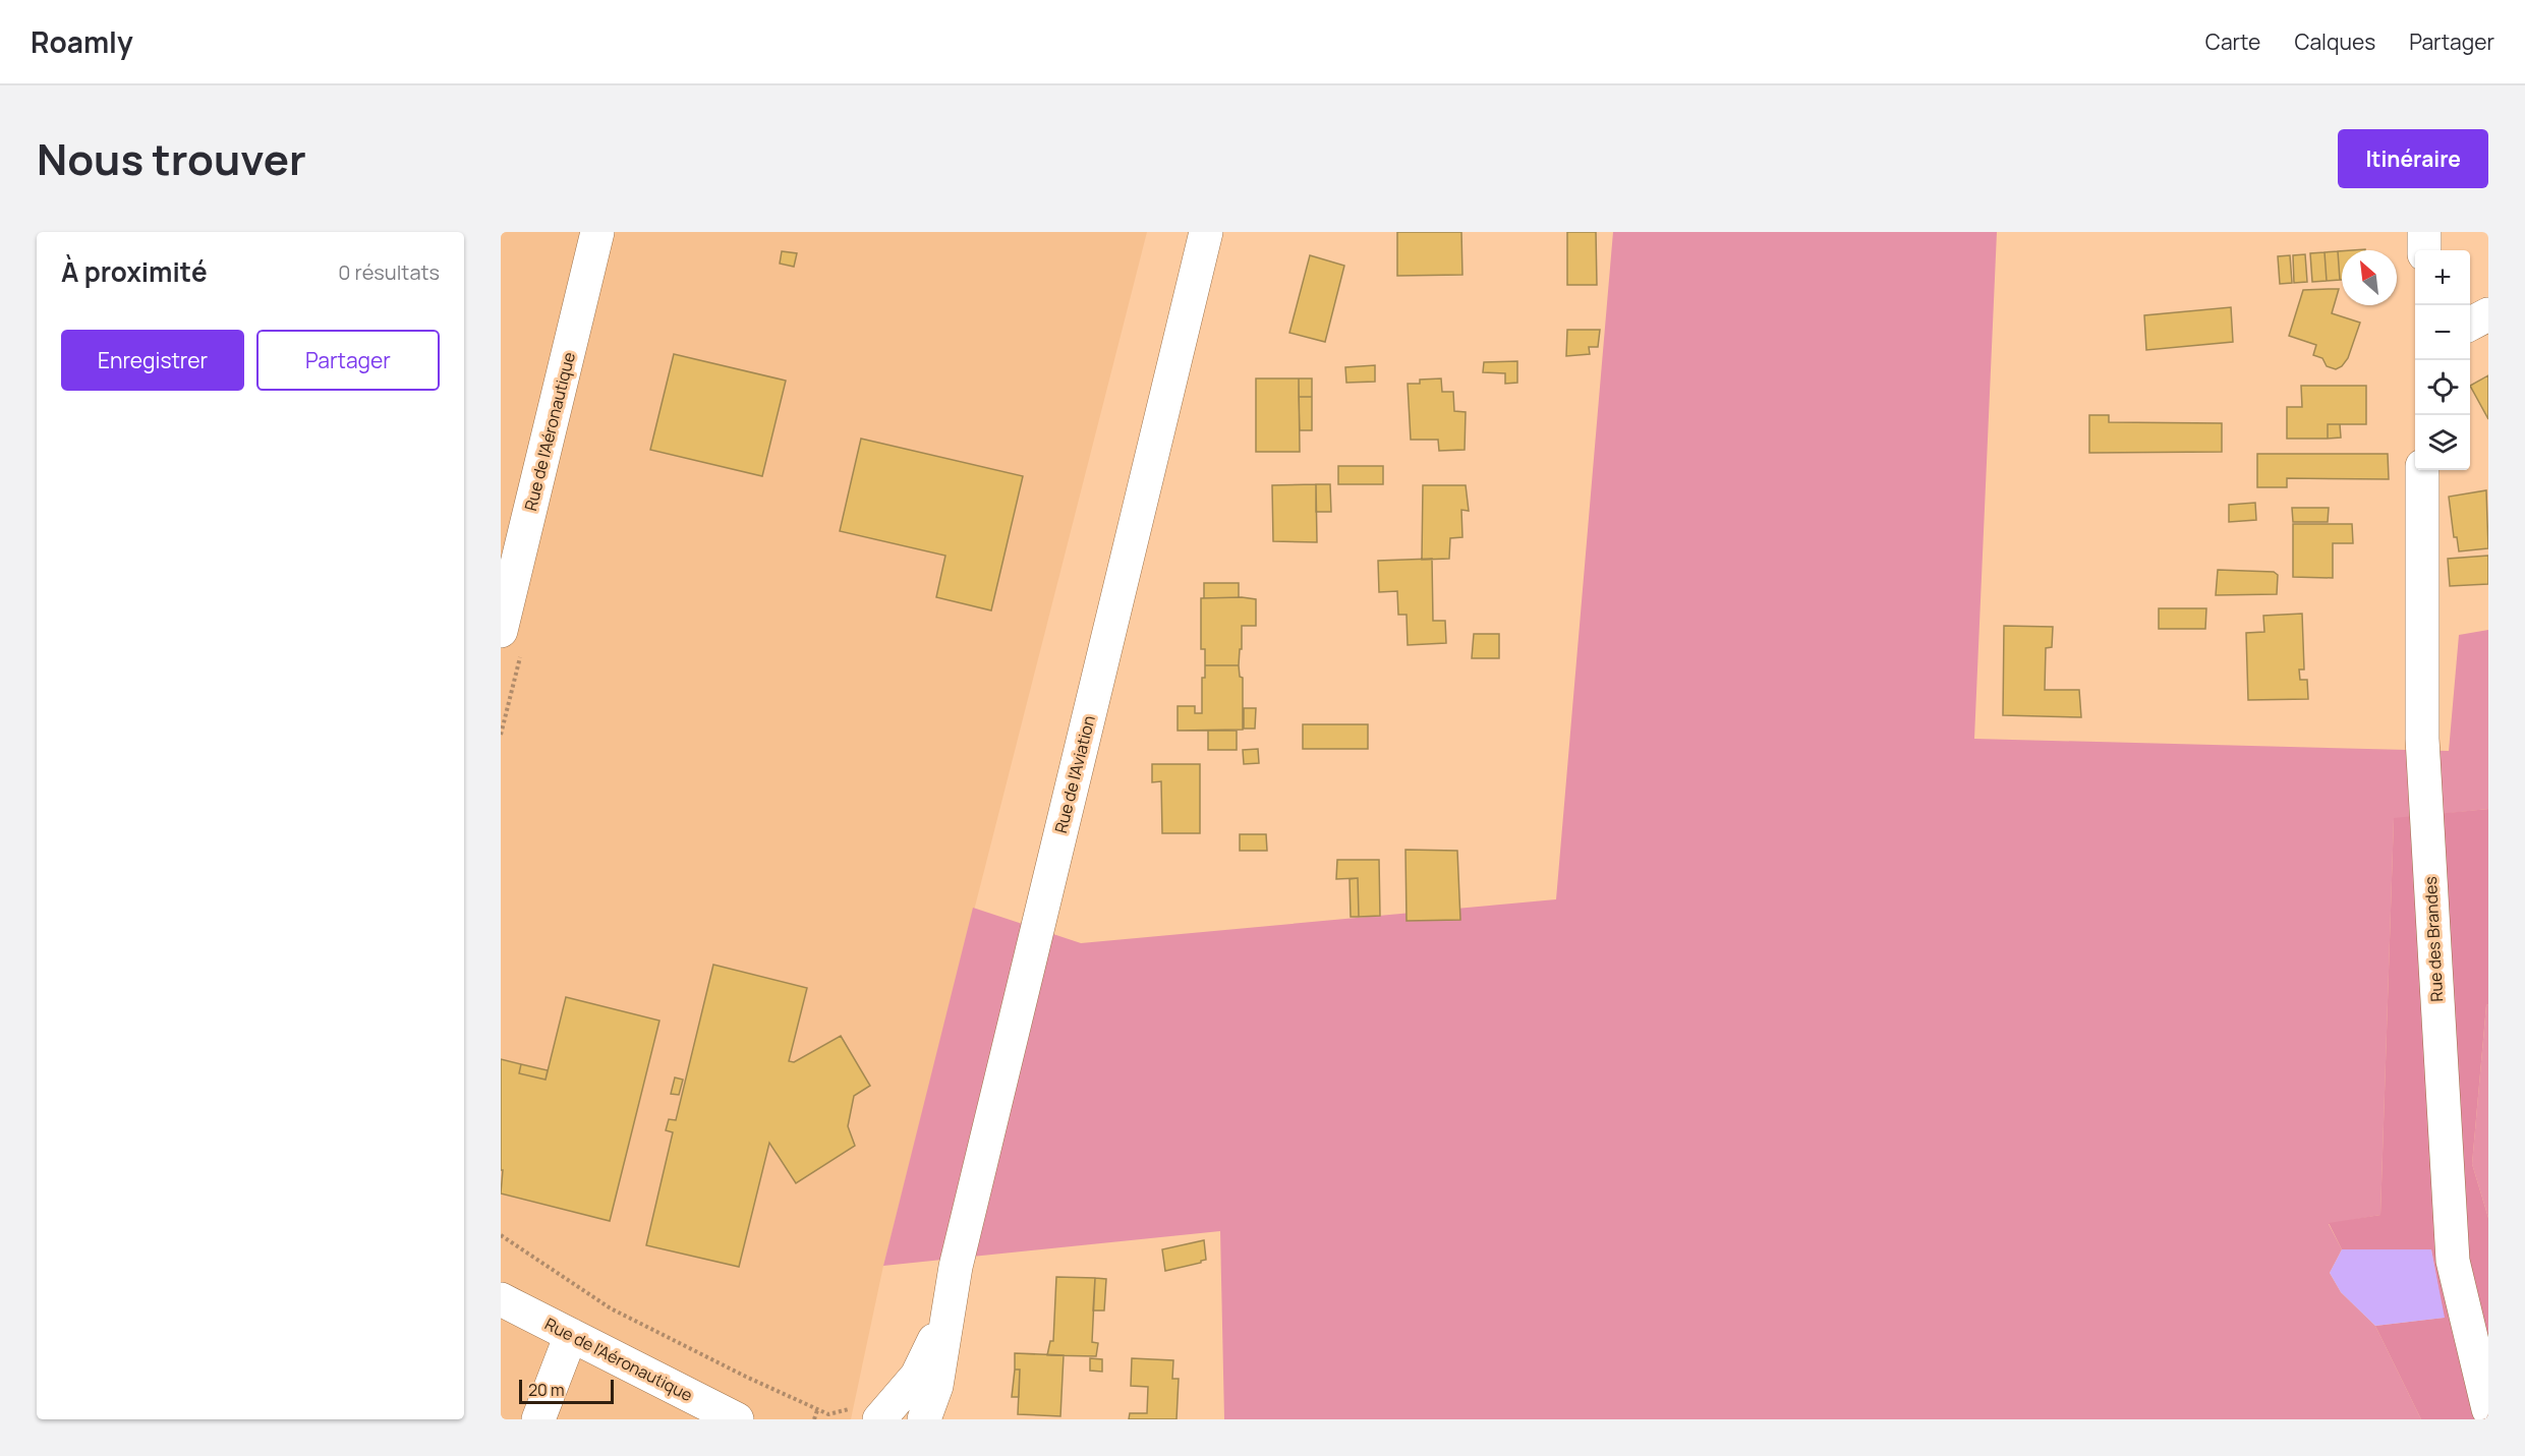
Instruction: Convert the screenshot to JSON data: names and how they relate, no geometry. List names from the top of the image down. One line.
{"streets":{"street":["Rue de l'Aéronautique","Rue de l'Aviation","Rue des Brandes"]},"scale_bar":"20 m","north":"top left","page":{"header":"Roamly","nav":["Carte","Calques","Partager"],"title":"Nous trouver","buttons":["Itinéraire",["Enregistrer","Partager"]],"heading":["À proximité","0 résultats"],"map_buttons":["+","−"],"scale":"20 m"}}
